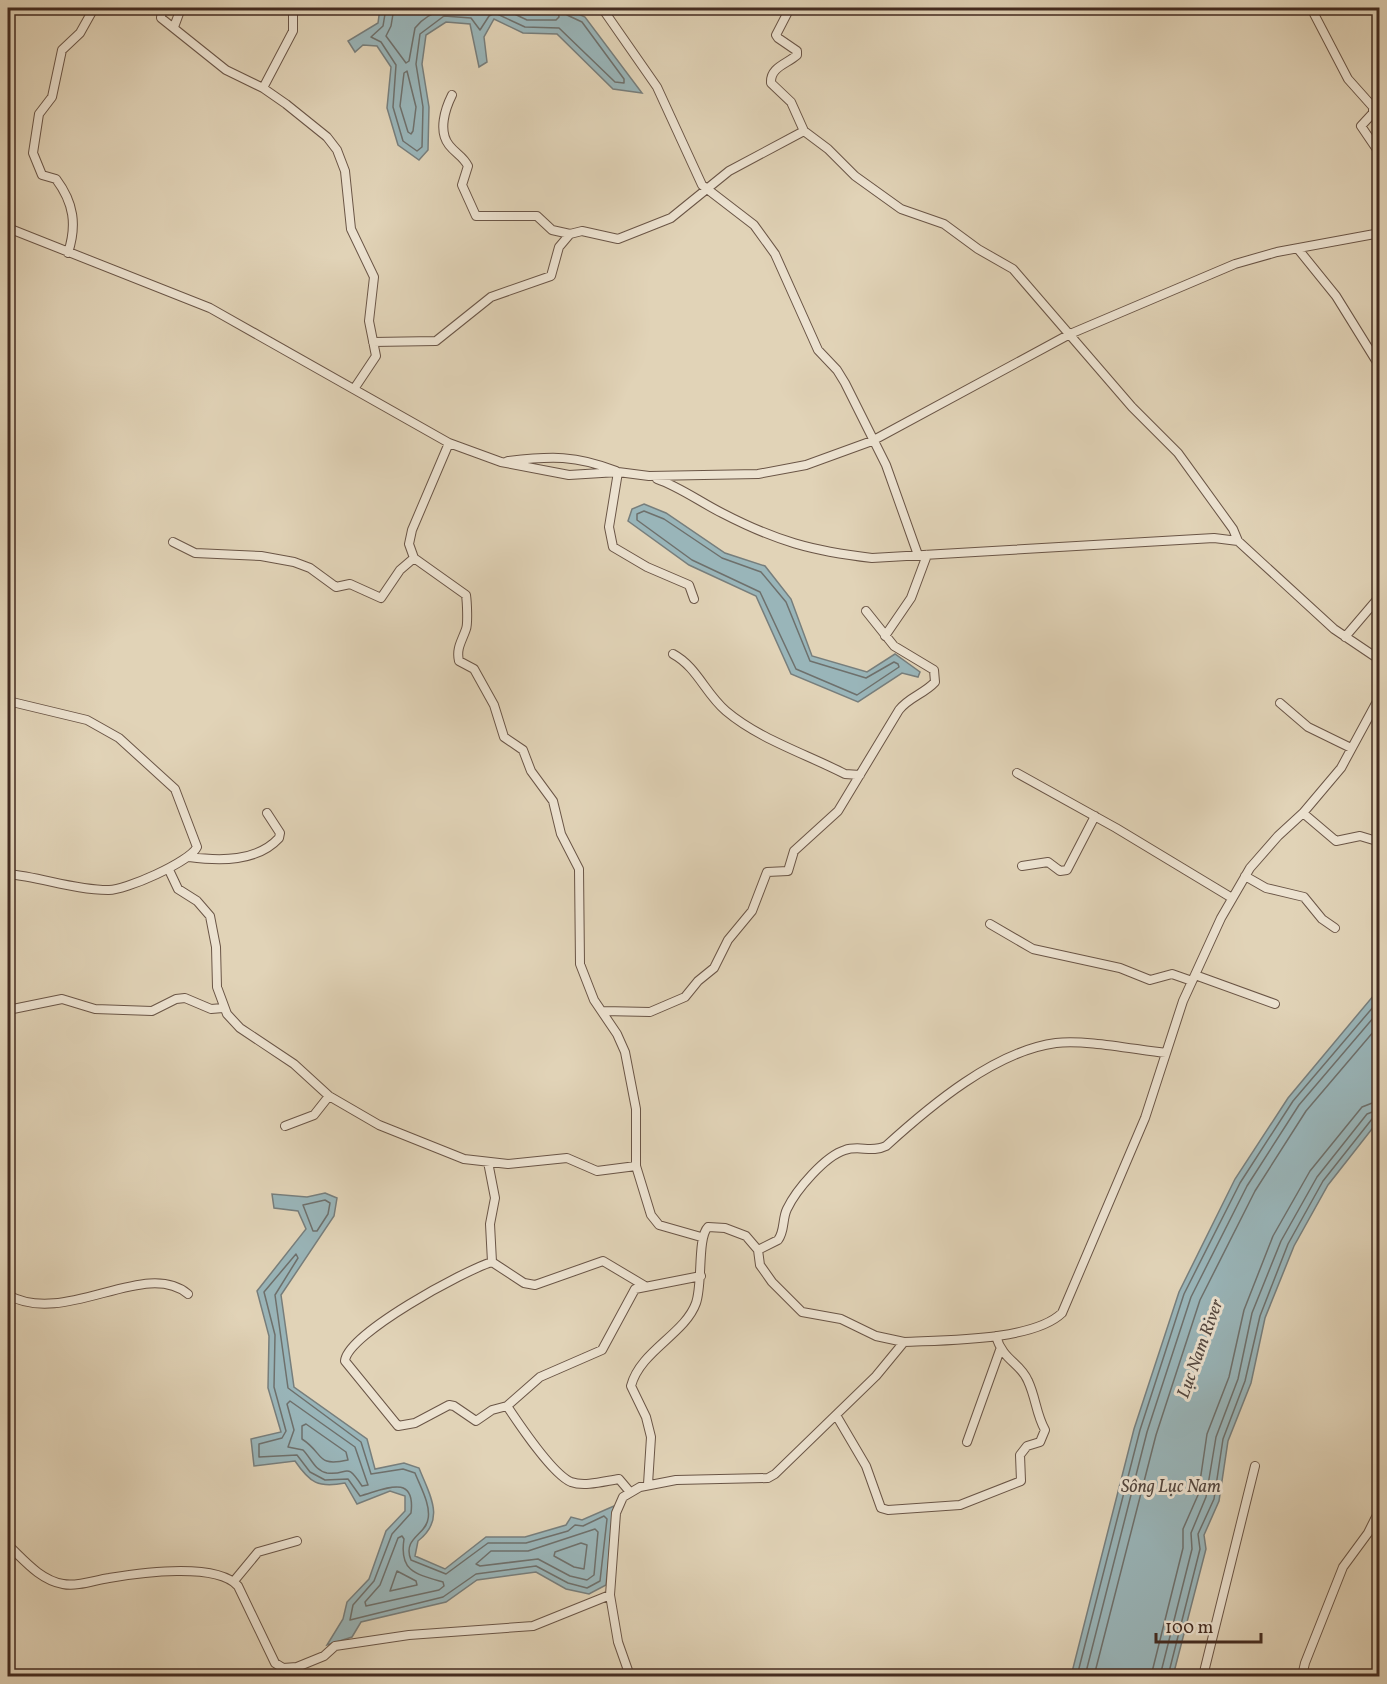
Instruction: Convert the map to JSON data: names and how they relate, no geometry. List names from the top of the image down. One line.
{"water":["Lục Nam River","Sông Lục Nam"],"scale_bar":"100 m"}
